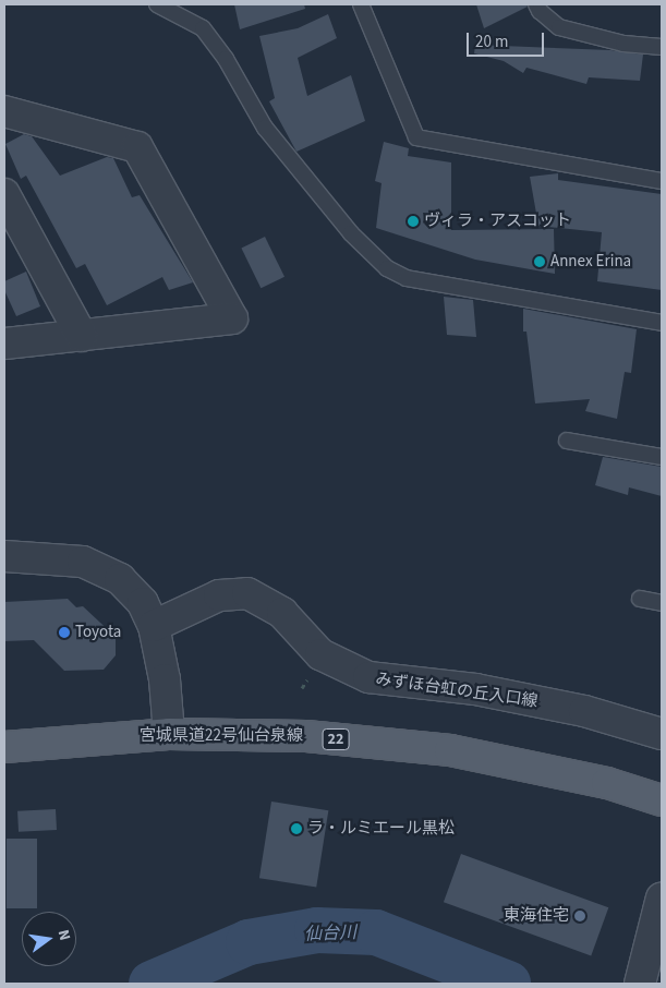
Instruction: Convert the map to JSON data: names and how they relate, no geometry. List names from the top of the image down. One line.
{"streets":{"main road":["宮城県道22号仙台泉線","22"],"street":["みずほ台虹の丘入口線"]},"water":["仙台川"],"places":["ヴィラ・アスコット","Annex Erina","Toyota","ラ・ルミエール黒松","東海住宅"],"scale_bar":"20 m","north":"right"}
